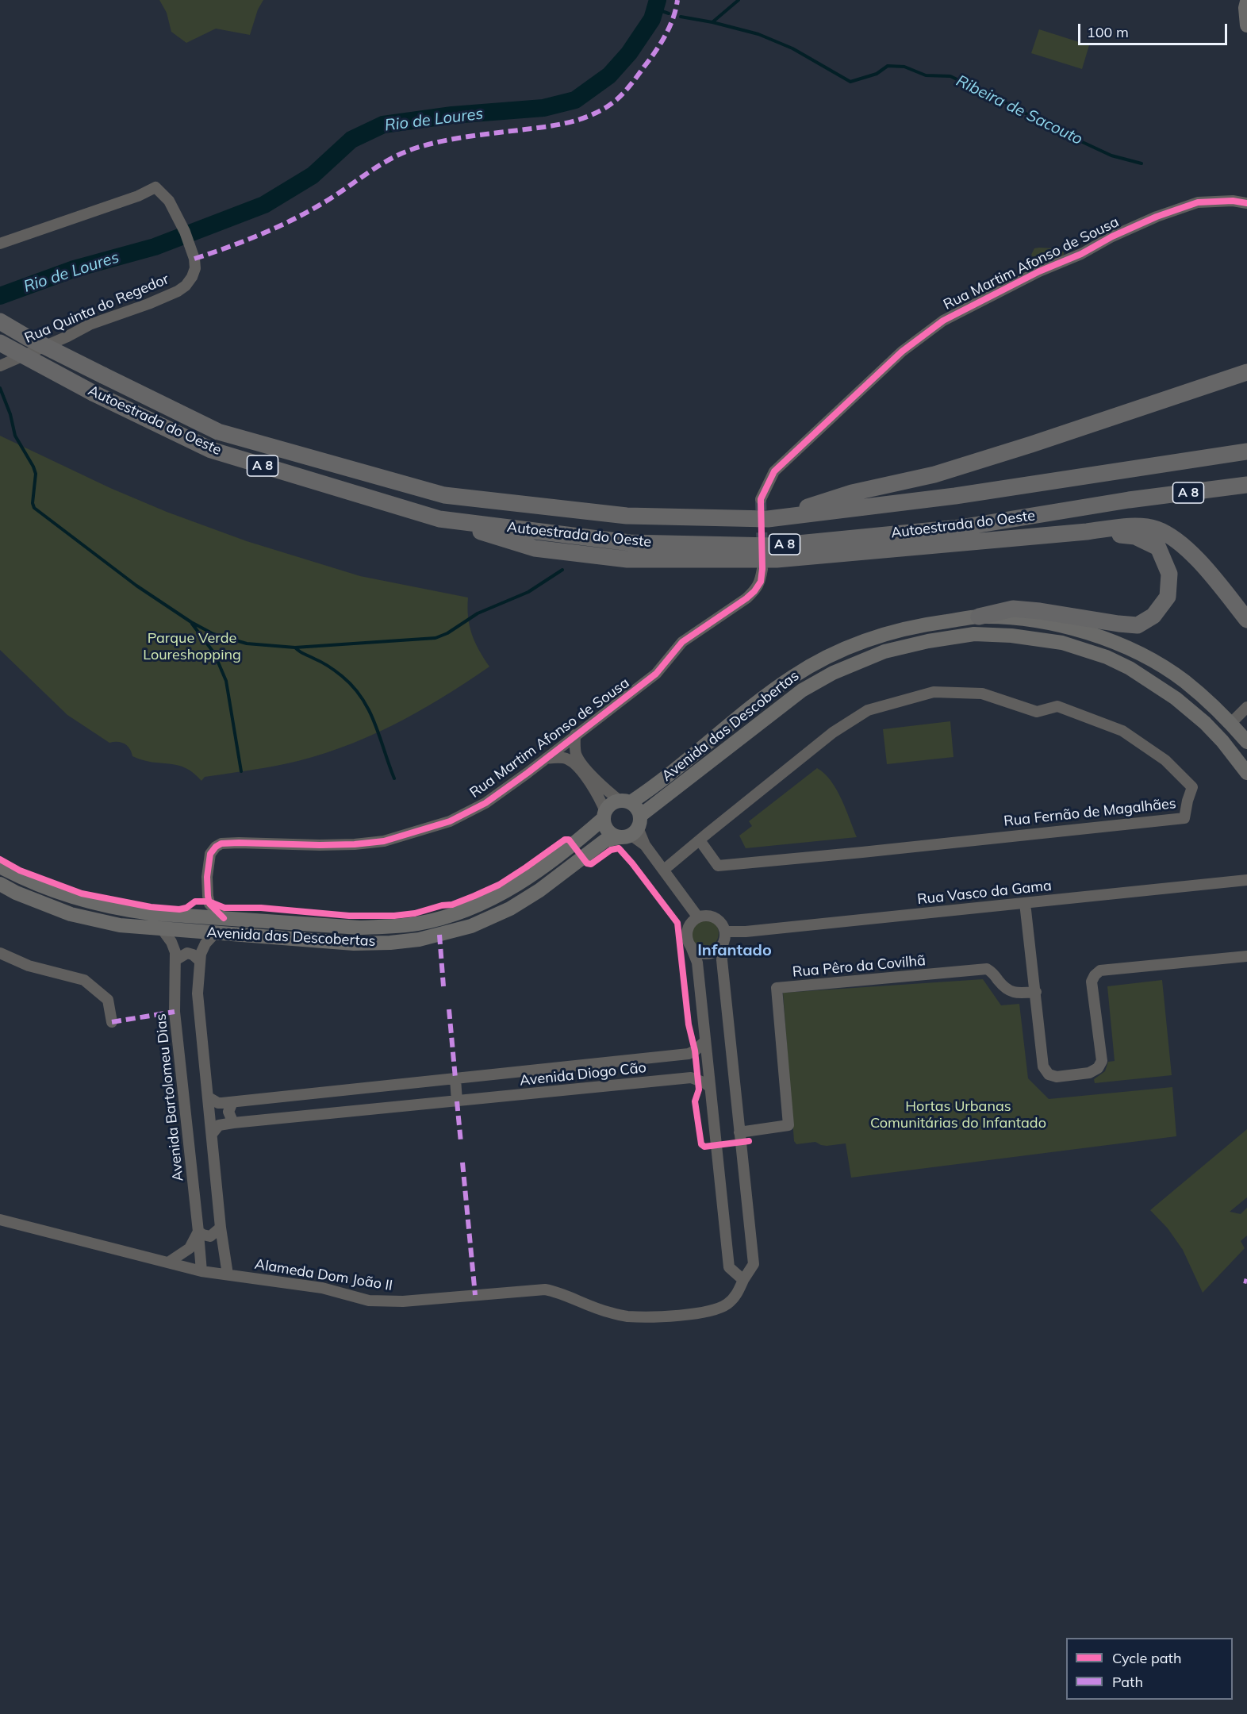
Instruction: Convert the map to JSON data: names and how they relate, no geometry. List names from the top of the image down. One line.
{"streets":{"highway":["Autoestrada do Oeste","A 8"],"main road":["Avenida das Descobertas"],"street":["Rua Martim Afonso de Sousa","Rua Quinta do Regedor","Rua Fernão de Magalhães","Rua Vasco da Gama","Rua Pêro da Covilhã","Avenida Diogo Cão","Avenida Bartolomeu Dias","Alameda Dom João II"]},"crossings":[["Rua Martim Afonso de Sousa","Avenida das Descobertas"],["Avenida das Descobertas","Avenida Bartolomeu Dias"],["Rua Vasco da Gama","Alameda Dom João II"],["Rua Pêro da Covilhã","Alameda Dom João II"],["Avenida Bartolomeu Dias","Alameda Dom João II"]],"districts":["Infantado"],"water":["Ribeira de Sacouto","Rio de Loures"],"parks":["Parque Verde Loureshopping","Hortas Urbanas Comunitárias do Infantado"],"legend":["Cycle path","Path"],"scale_bar":"100 m"}
